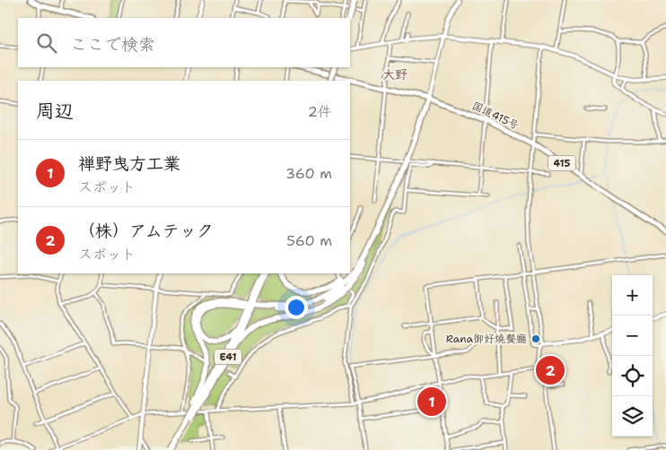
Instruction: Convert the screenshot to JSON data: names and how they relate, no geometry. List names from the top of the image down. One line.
{"streets":{"highway":["国道415号","415","E41"]},"districts":["大野"],"places":["Rana御好燒餐廳"],"page":{"search":"ここで検索","heading":["周辺","2件"],"list":[{"mark":"1","name":"禅野曳方工業","note":"スポット","value":"360 m"},{"mark":"2","name":"（株）アムテック","note":"スポット","value":"560 m"}],"map_buttons":["+","−"],"pins":["2","1"]}}
